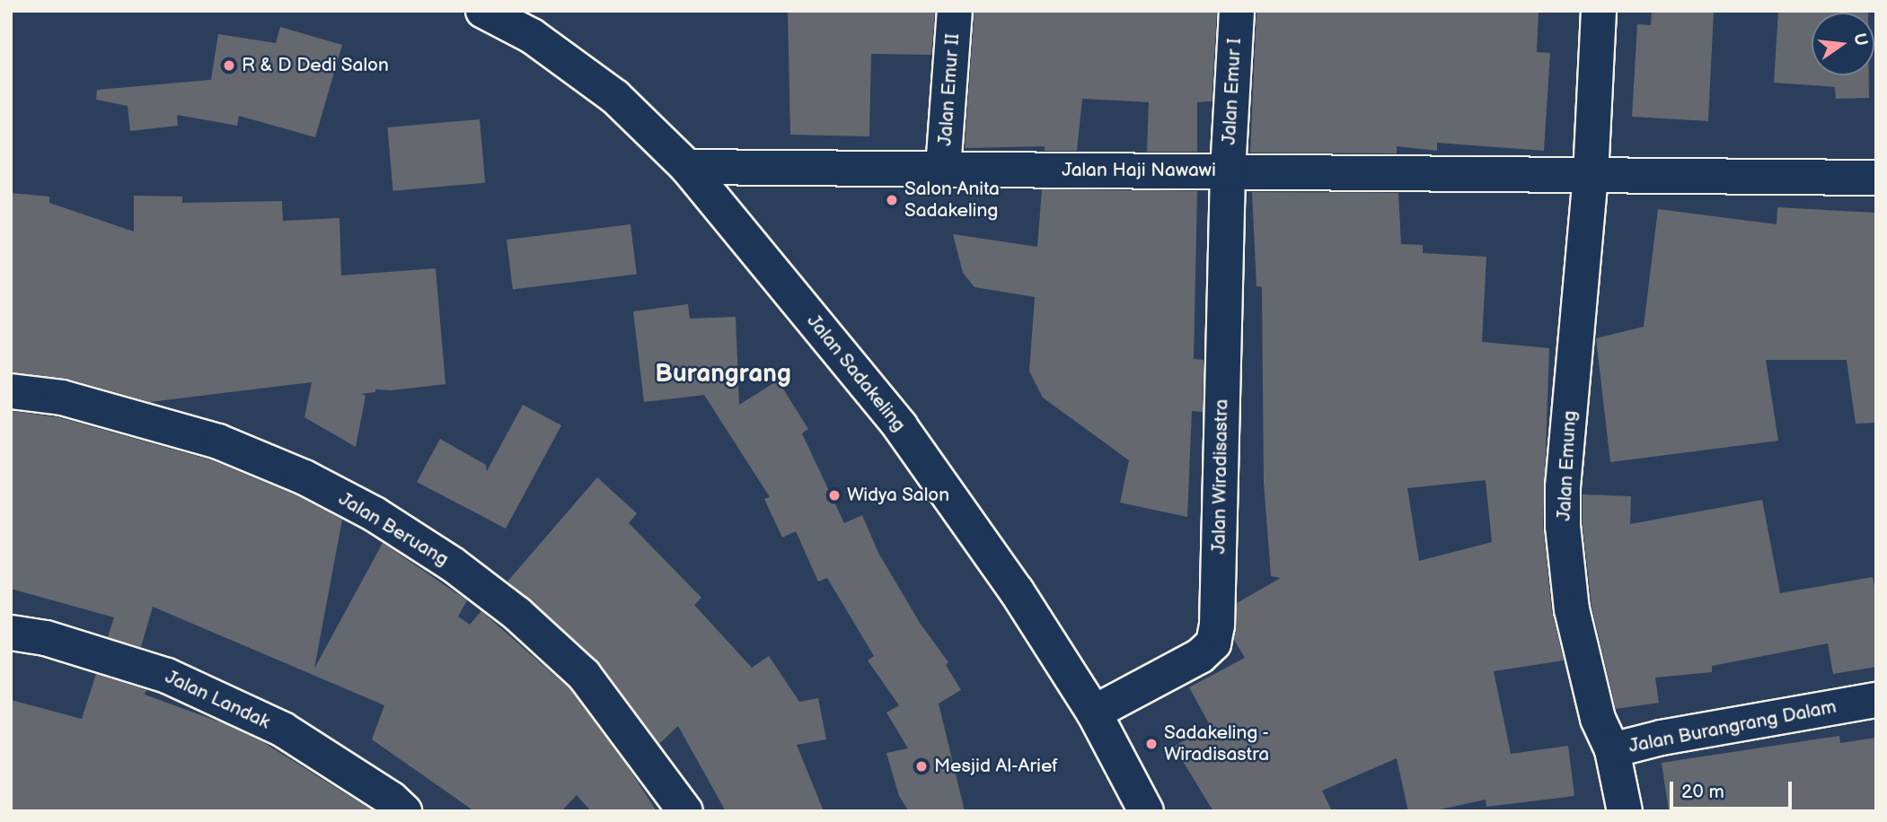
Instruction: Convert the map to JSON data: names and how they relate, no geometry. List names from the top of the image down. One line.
{"streets":{"street":["Jalan Emur II","Jalan Emur I","Jalan Haji Nawawi","Jalan Sadakeling","Jalan Emung","Jalan Wiradisastra","Jalan Beruang","Jalan Landak","Jalan Burangrang Dalam"]},"crossings":[["Jalan Emur II","Jalan Haji Nawawi"],["Jalan Emur I","Jalan Haji Nawawi"],["Jalan Emur I","Jalan Wiradisastra"],["Jalan Haji Nawawi","Jalan Sadakeling"],["Jalan Haji Nawawi","Jalan Emung"],["Jalan Haji Nawawi","Jalan Wiradisastra"],["Jalan Sadakeling","Jalan Wiradisastra"],["Jalan Emung","Jalan Burangrang Dalam"]],"districts":["Burangrang"],"places":["R & D Dedi Salon","Salon Anita Sadakeling","Widya Salon","Sadakeling - Wiradisastra","Mesjid Al-Arief"],"scale_bar":"20 m","north":"right"}
